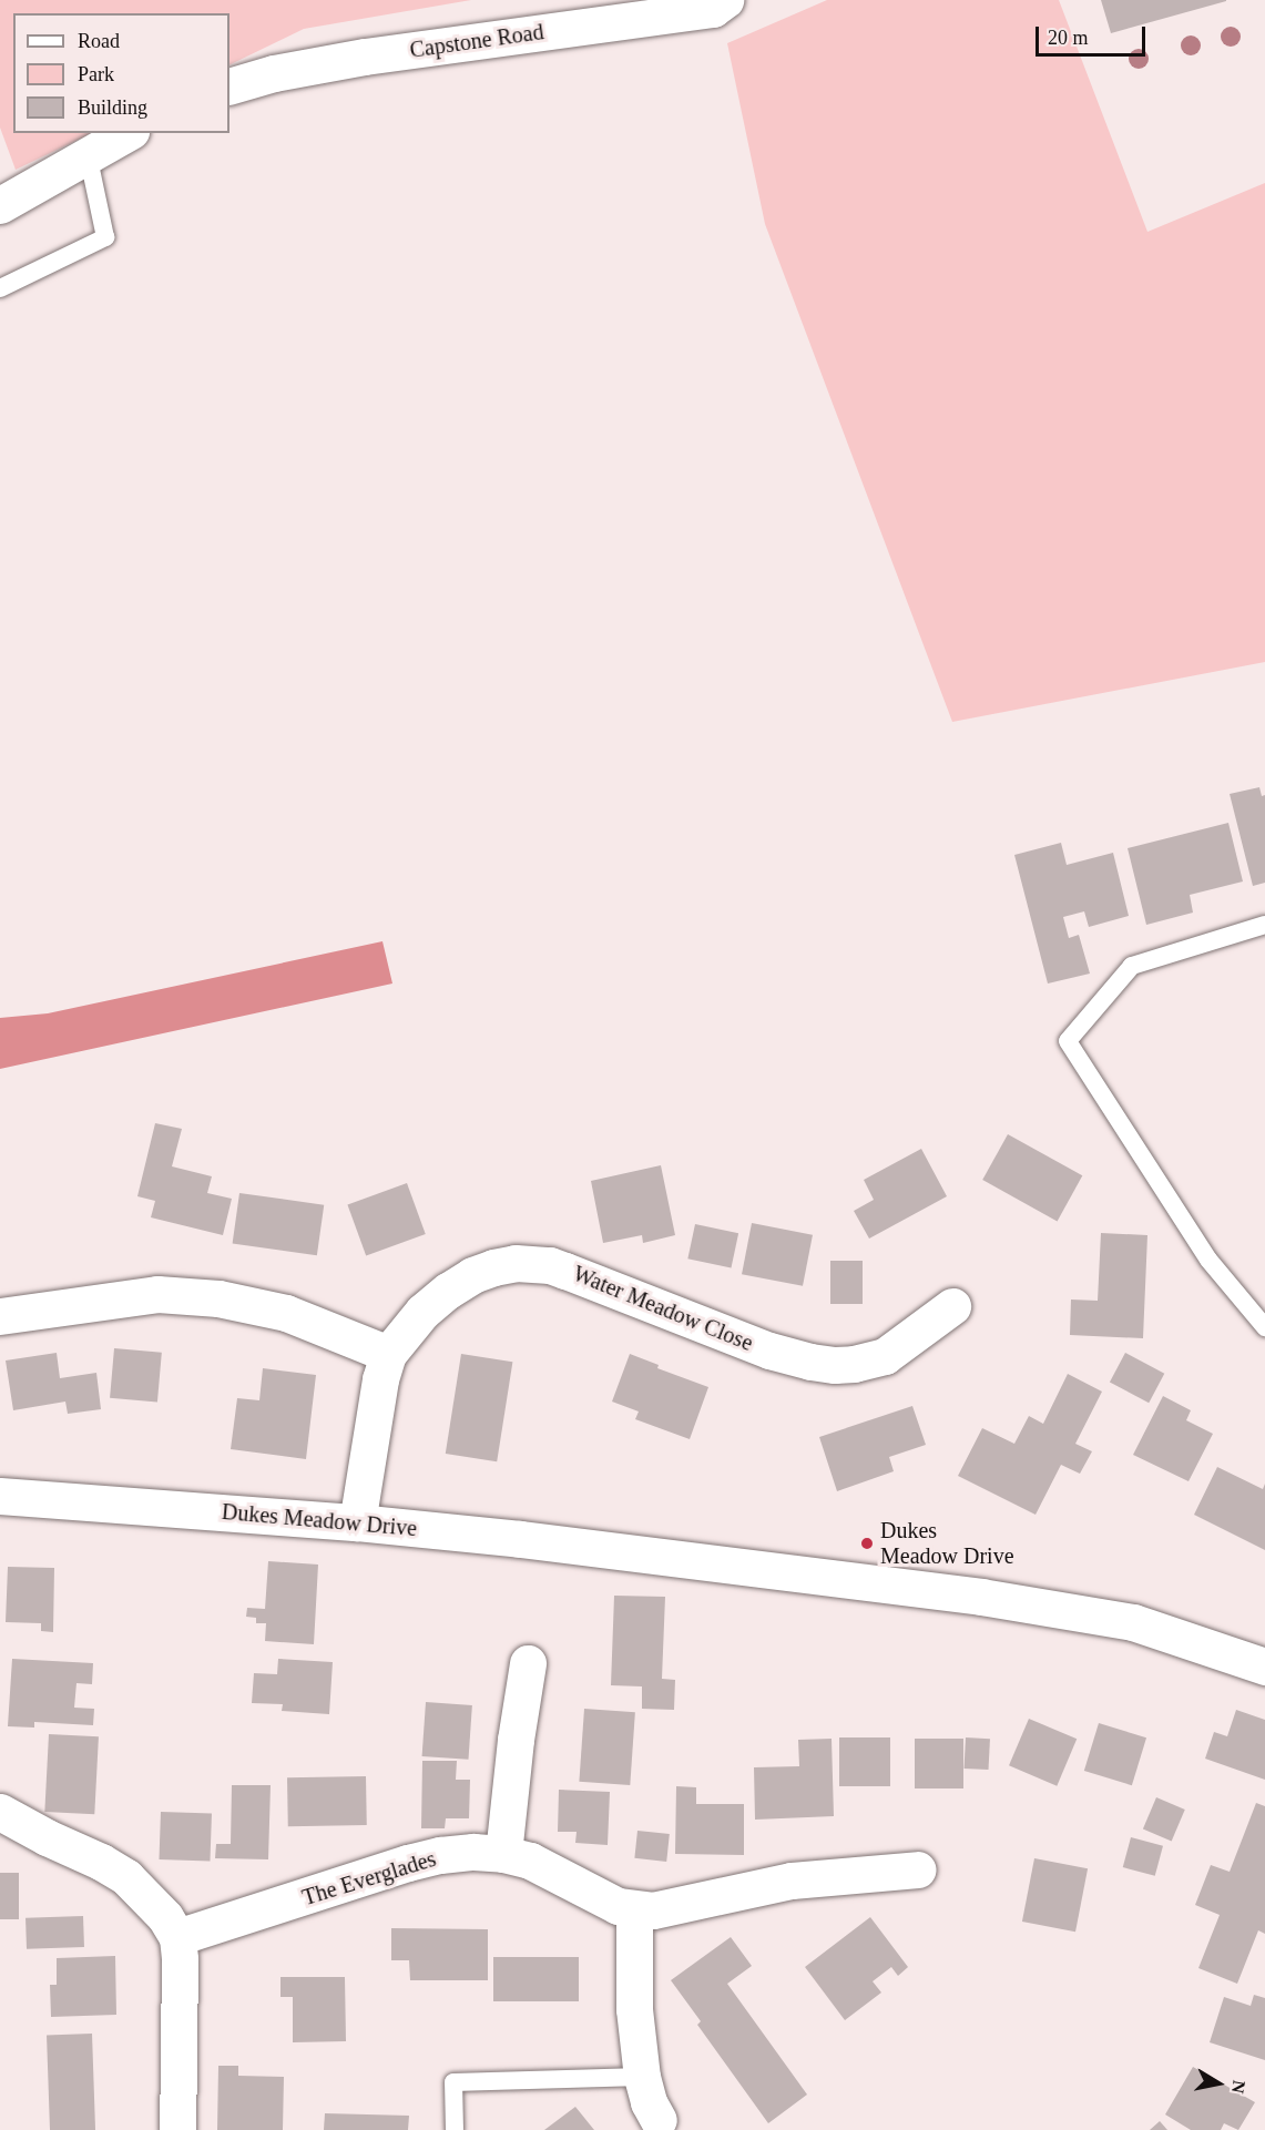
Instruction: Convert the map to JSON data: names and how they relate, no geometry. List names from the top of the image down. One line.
{"streets":{"street":["Capstone Road","Water Meadow Close","Dukes Meadow Drive","The Everglades"]},"crossings":[["Water Meadow Close","Dukes Meadow Drive"]],"places":["Dukes Meadow Drive"],"legend":["Road","Park","Building"],"scale_bar":"20 m","north":"right"}
